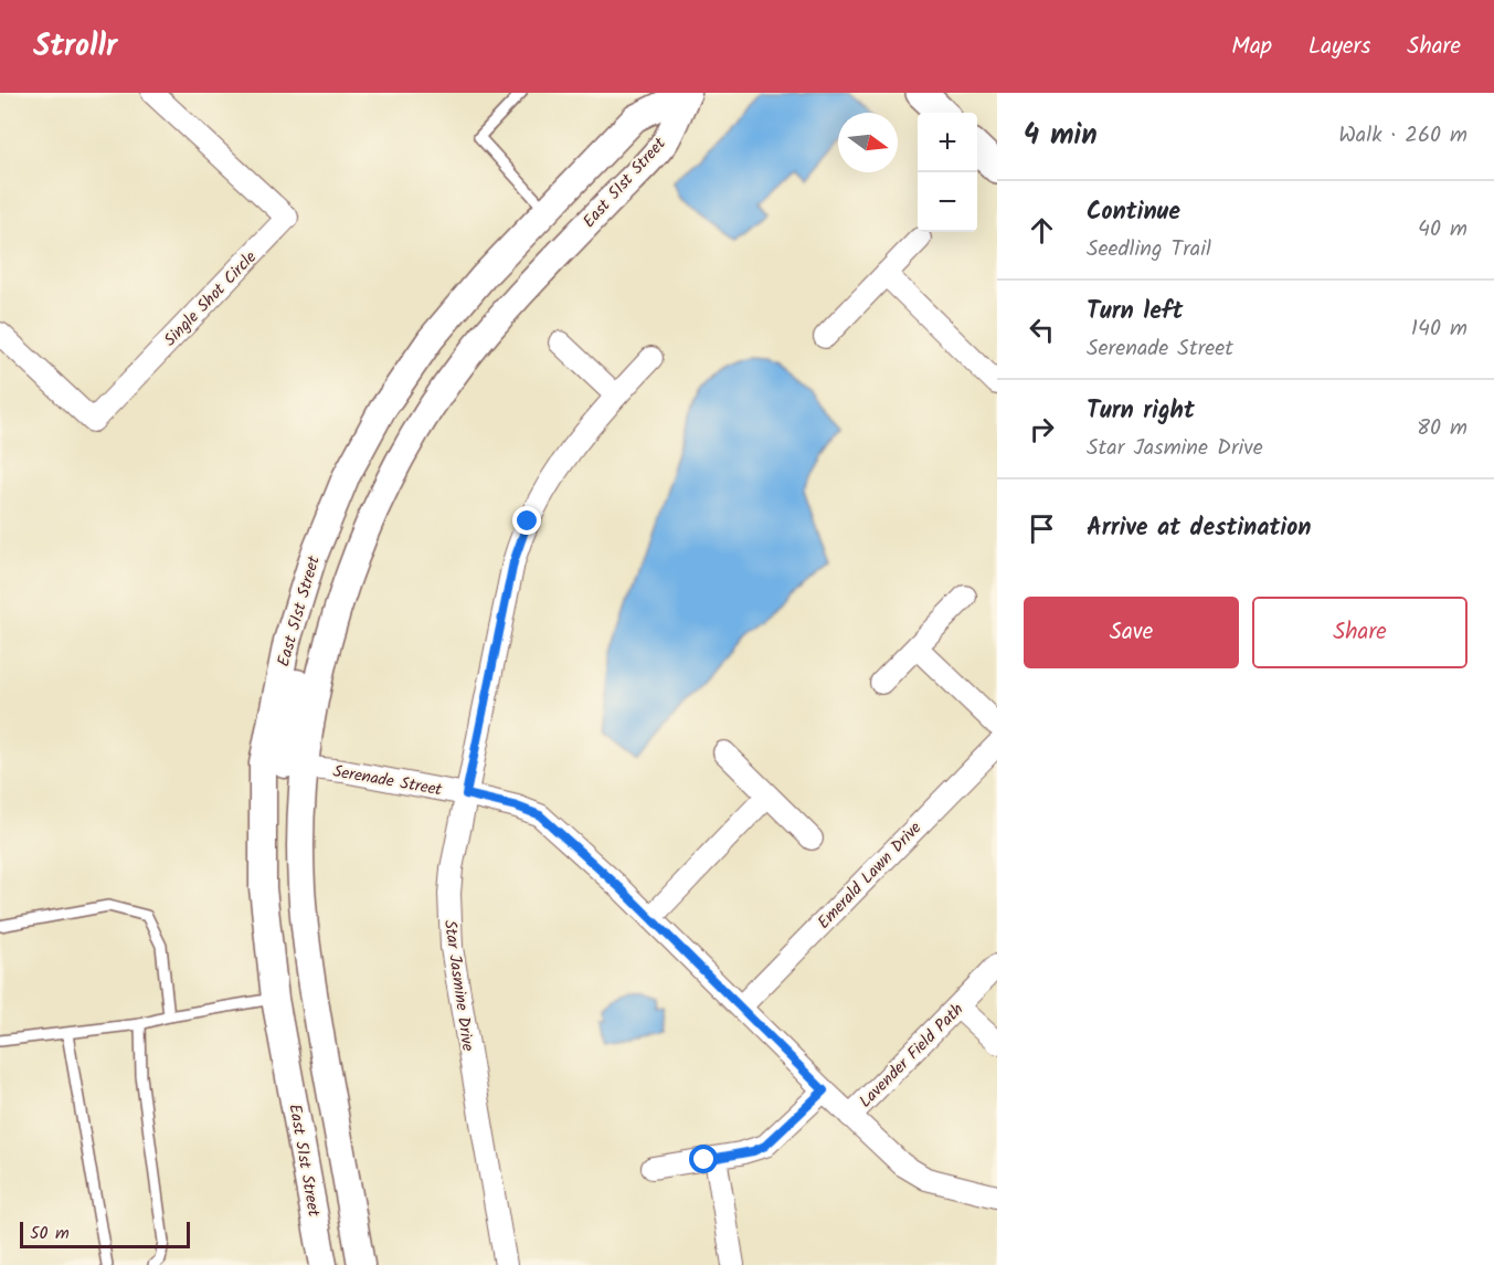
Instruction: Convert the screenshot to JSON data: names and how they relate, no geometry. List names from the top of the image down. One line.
{"streets":{"street":["East 51st Street","Single Shot Circle","Serenade Street","Emerald Lawn Drive","Star Jasmine Drive","Lavender Field Path"]},"crossings":[["East 51st Street","Serenade Street"],["Serenade Street","Emerald Lawn Drive"],["Serenade Street","Star Jasmine Drive"],["Serenade Street","Lavender Field Path"]],"scale_bar":"50 m","north":"right","page":{"header":"Strollr","nav":["Map","Layers","Share"],"heading":["4 min","Walk · 260 m"],"map_buttons":["+","−"],"list":[["Continue","Seedling Trail","40 m"],["Turn left","Serenade Street","140 m"],["Turn right","Star Jasmine Drive","80 m"],"Arrive at destination"],"buttons":["Save","Share"],"scale":"50 m"}}
